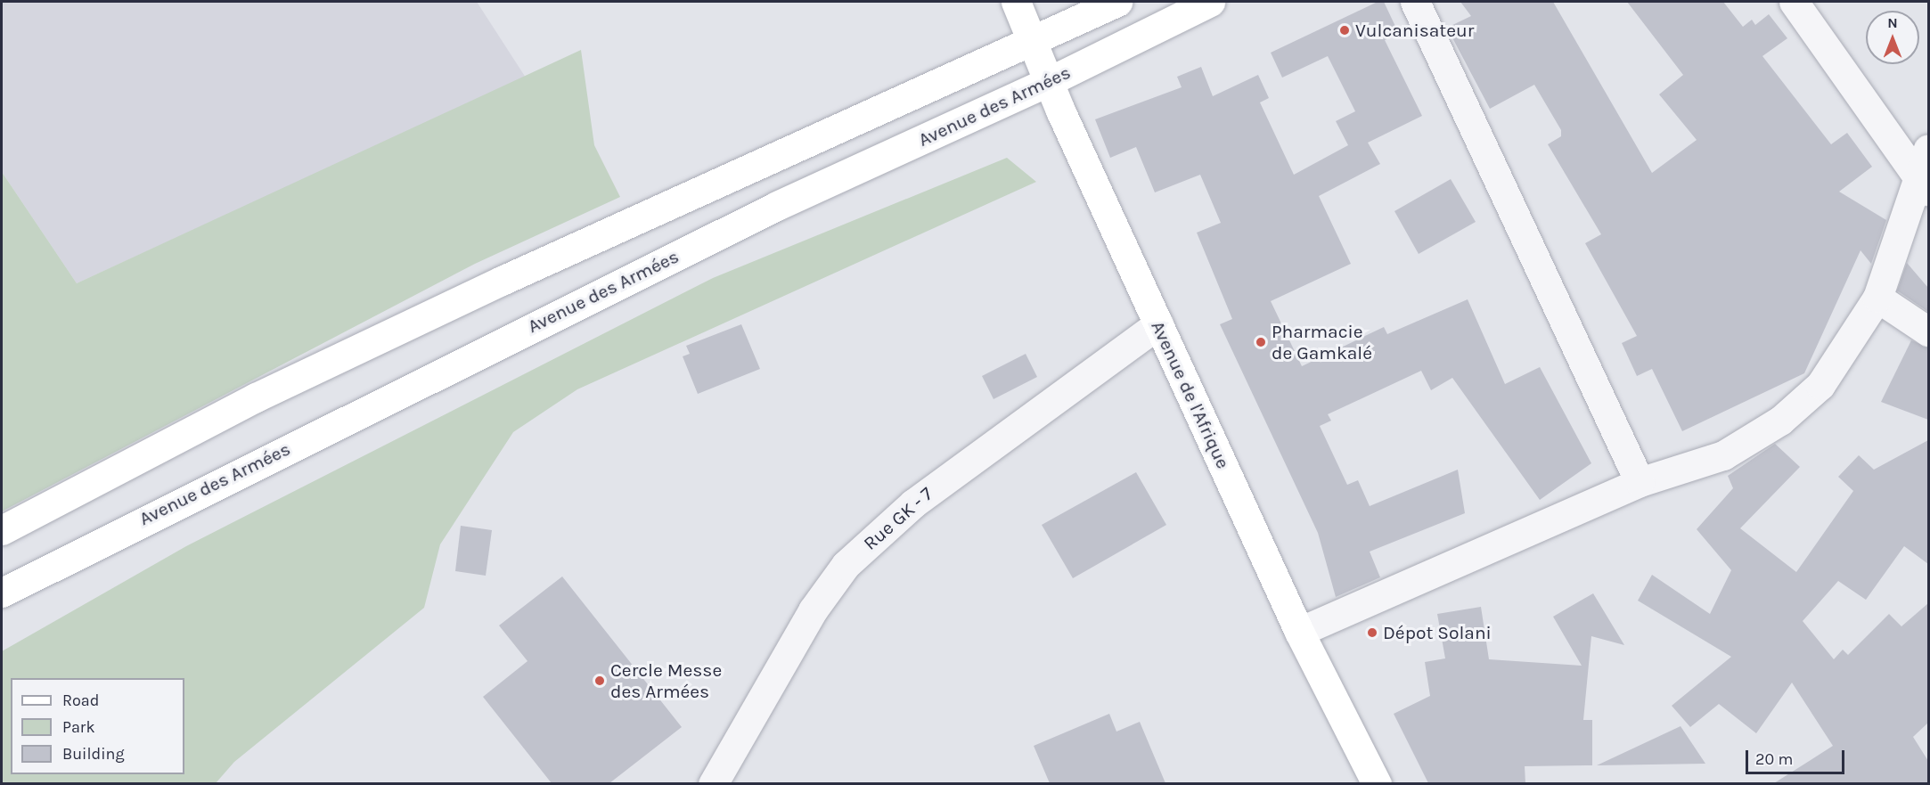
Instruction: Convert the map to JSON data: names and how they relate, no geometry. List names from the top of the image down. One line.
{"streets":{"main road":["Avenue des Armées","Avenue de l'Afrique"],"street":["Rue GK - 7"]},"crossings":[["Avenue des Armées","Avenue de l'Afrique"],["Avenue de l'Afrique","Rue GK - 7"]],"places":["Vulcanisateur","Pharmacie de Gamkalé","Dépot Solani","Cercle Messe des Armées"],"legend":["Road","Park","Building"],"scale_bar":"20 m","north":"top"}
